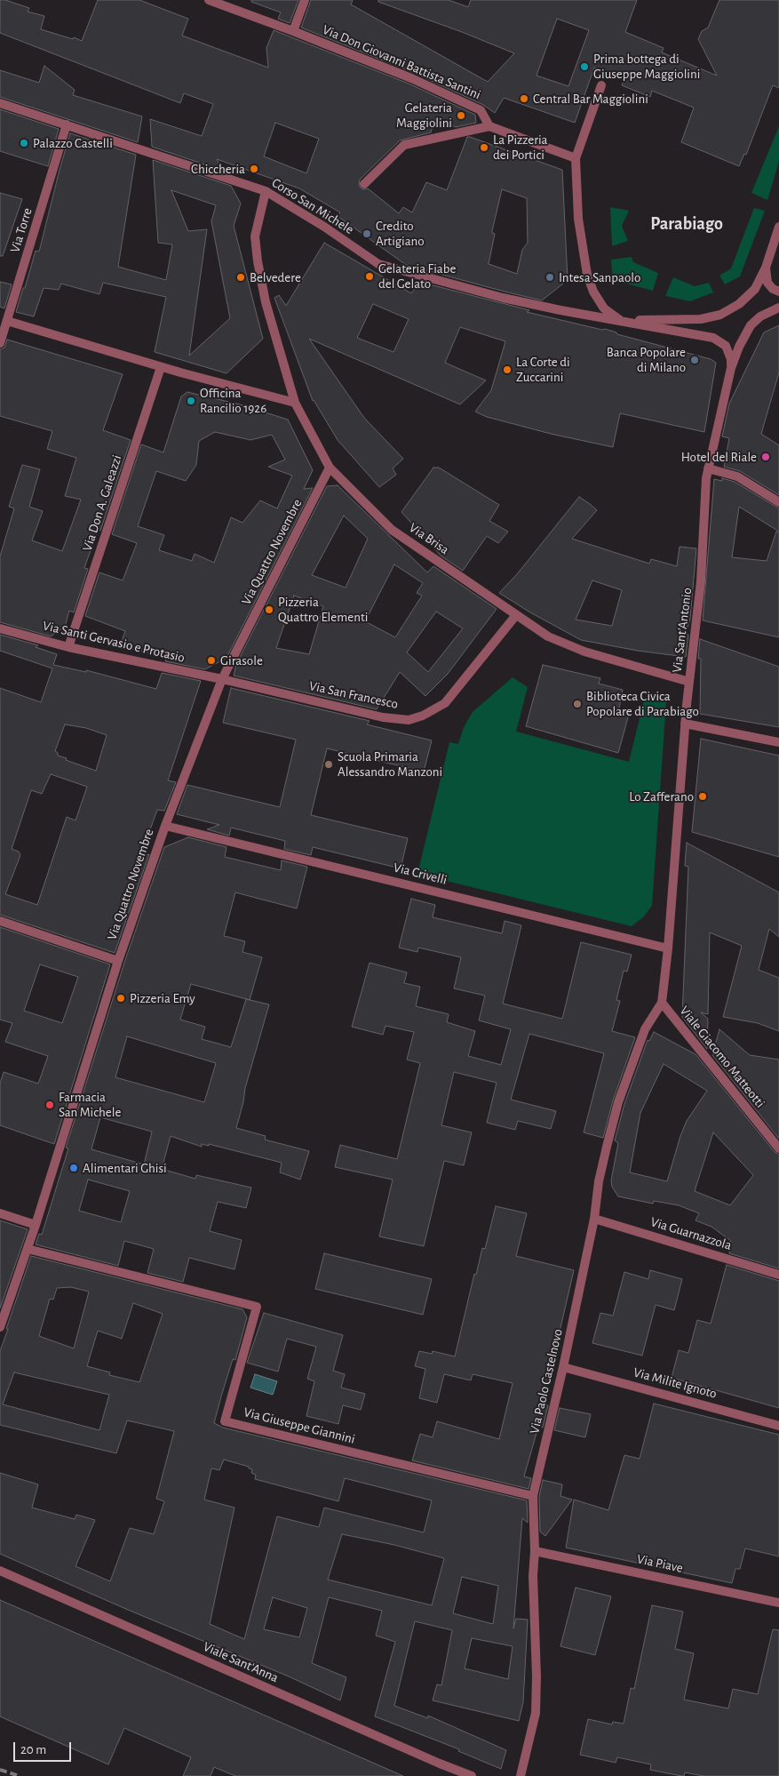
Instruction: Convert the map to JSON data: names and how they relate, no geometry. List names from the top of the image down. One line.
{"streets":{"street":["Via Don Giovanni Battista Santini","Corso San Michele","Via Torre","Via Don A. Galeazzi","Via Brisa","Via Quattro Novembre","Via Sant'Antonio","Via Santi Gervasio e Protasio","Via San Francesco","Via Crivelli","Viale Giacomo Matteotti","Via Guarnazzola","Via Paolo Castelnovo","Via Milite Ignoto","Via Giuseppe Giannini","Via Piave","Viale Sant'Anna"]},"crossings":[["Corso San Michele","Via Torre"],["Corso San Michele","Via Brisa"],["Via Don A. Galeazzi","Via Santi Gervasio e Protasio"],["Via Brisa","Via Quattro Novembre"],["Via Brisa","Via Sant'Antonio"],["Via Brisa","Via San Francesco"],["Via Quattro Novembre","Via Santi Gervasio e Protasio"],["Via Quattro Novembre","Via San Francesco"],["Via Quattro Novembre","Via Crivelli"],["Via Quattro Novembre","Via Giuseppe Giannini"],["Via Sant'Antonio","Via Crivelli"],["Via Sant'Antonio","Viale Giacomo Matteotti"],["Via Sant'Antonio","Via Paolo Castelnovo"],["Via Santi Gervasio e Protasio","Via San Francesco"],["Viale Giacomo Matteotti","Via Paolo Castelnovo"],["Via Guarnazzola","Via Paolo Castelnovo"],["Via Paolo Castelnovo","Via Milite Ignoto"],["Via Paolo Castelnovo","Via Giuseppe Giannini"],["Via Paolo Castelnovo","Via Piave"]],"districts":["Parabiago"],"places":["Prima bottega di Giuseppe Maggiolini","Central Bar Maggiolini","Gelateria Maggiolini","Palazzo Castelli","La Pizzeria dei Portici","Chiccheria","Credito Artigiano","Gelateria Fiabe del Gelato","Belvedere","Intesa Sanpaolo","Banca Popolare di Milano","La Corte di Zuccarini","Officina Rancilio 1926","Hotel del Riale","Pizzeria Quattro Elementi","Girasole","Biblioteca Civica Popolare di Parabiago","Scuola Primaria Alessandro Manzoni","Lo Zafferano","Pizzeria Emy","Farmacia San Michele","Alimentari Ghisi"],"scale_bar":"20 m"}
